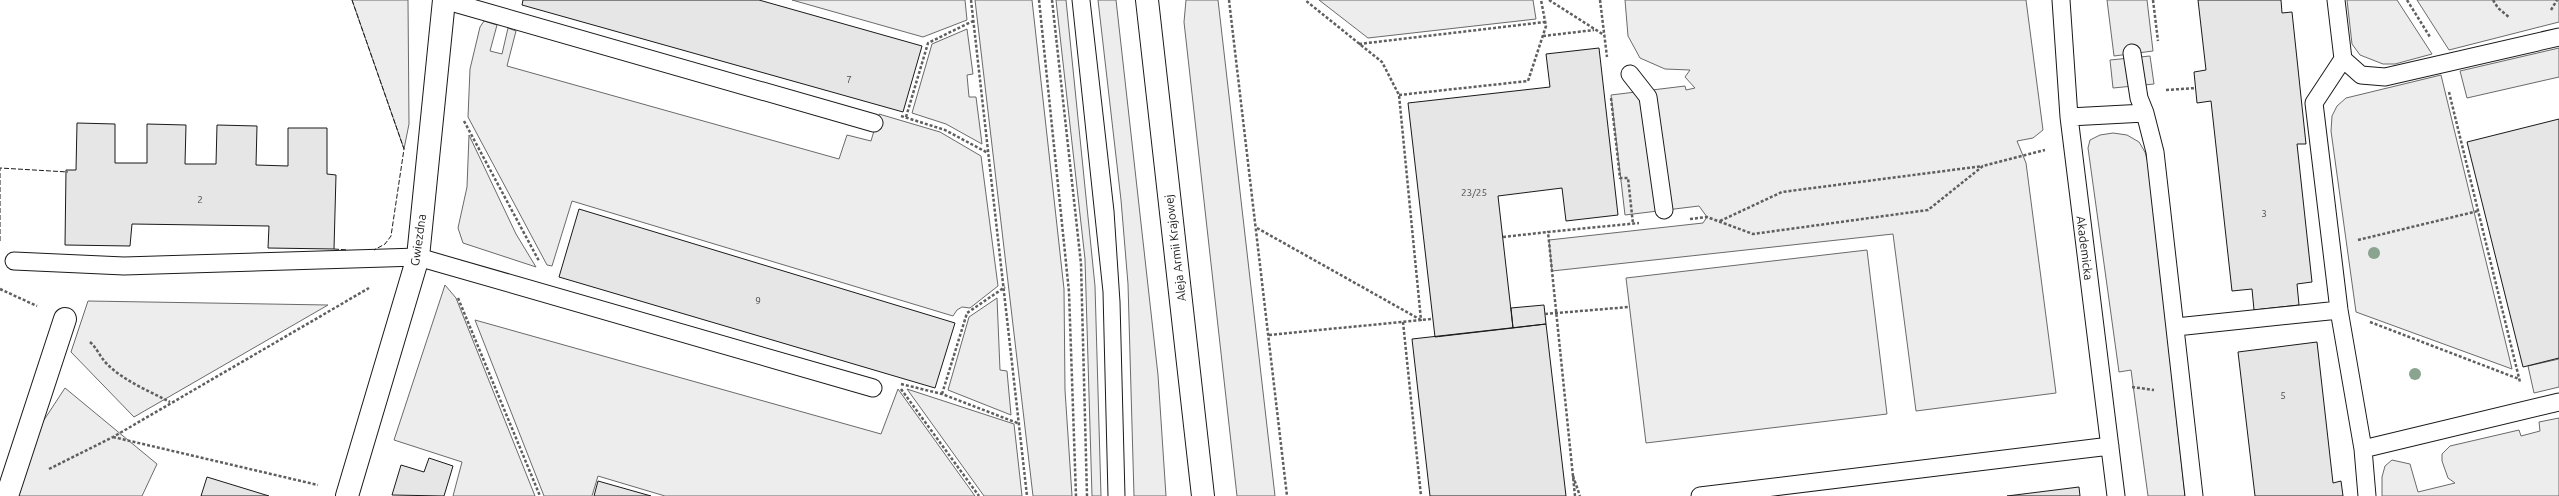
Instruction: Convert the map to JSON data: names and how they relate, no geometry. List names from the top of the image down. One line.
{"streets":{"street":["Gwiezdna","Aleja Armii Krajowej"],"lane":["Akademicka"]},"house_numbers":["7","23/25","2","3","9","5"]}
